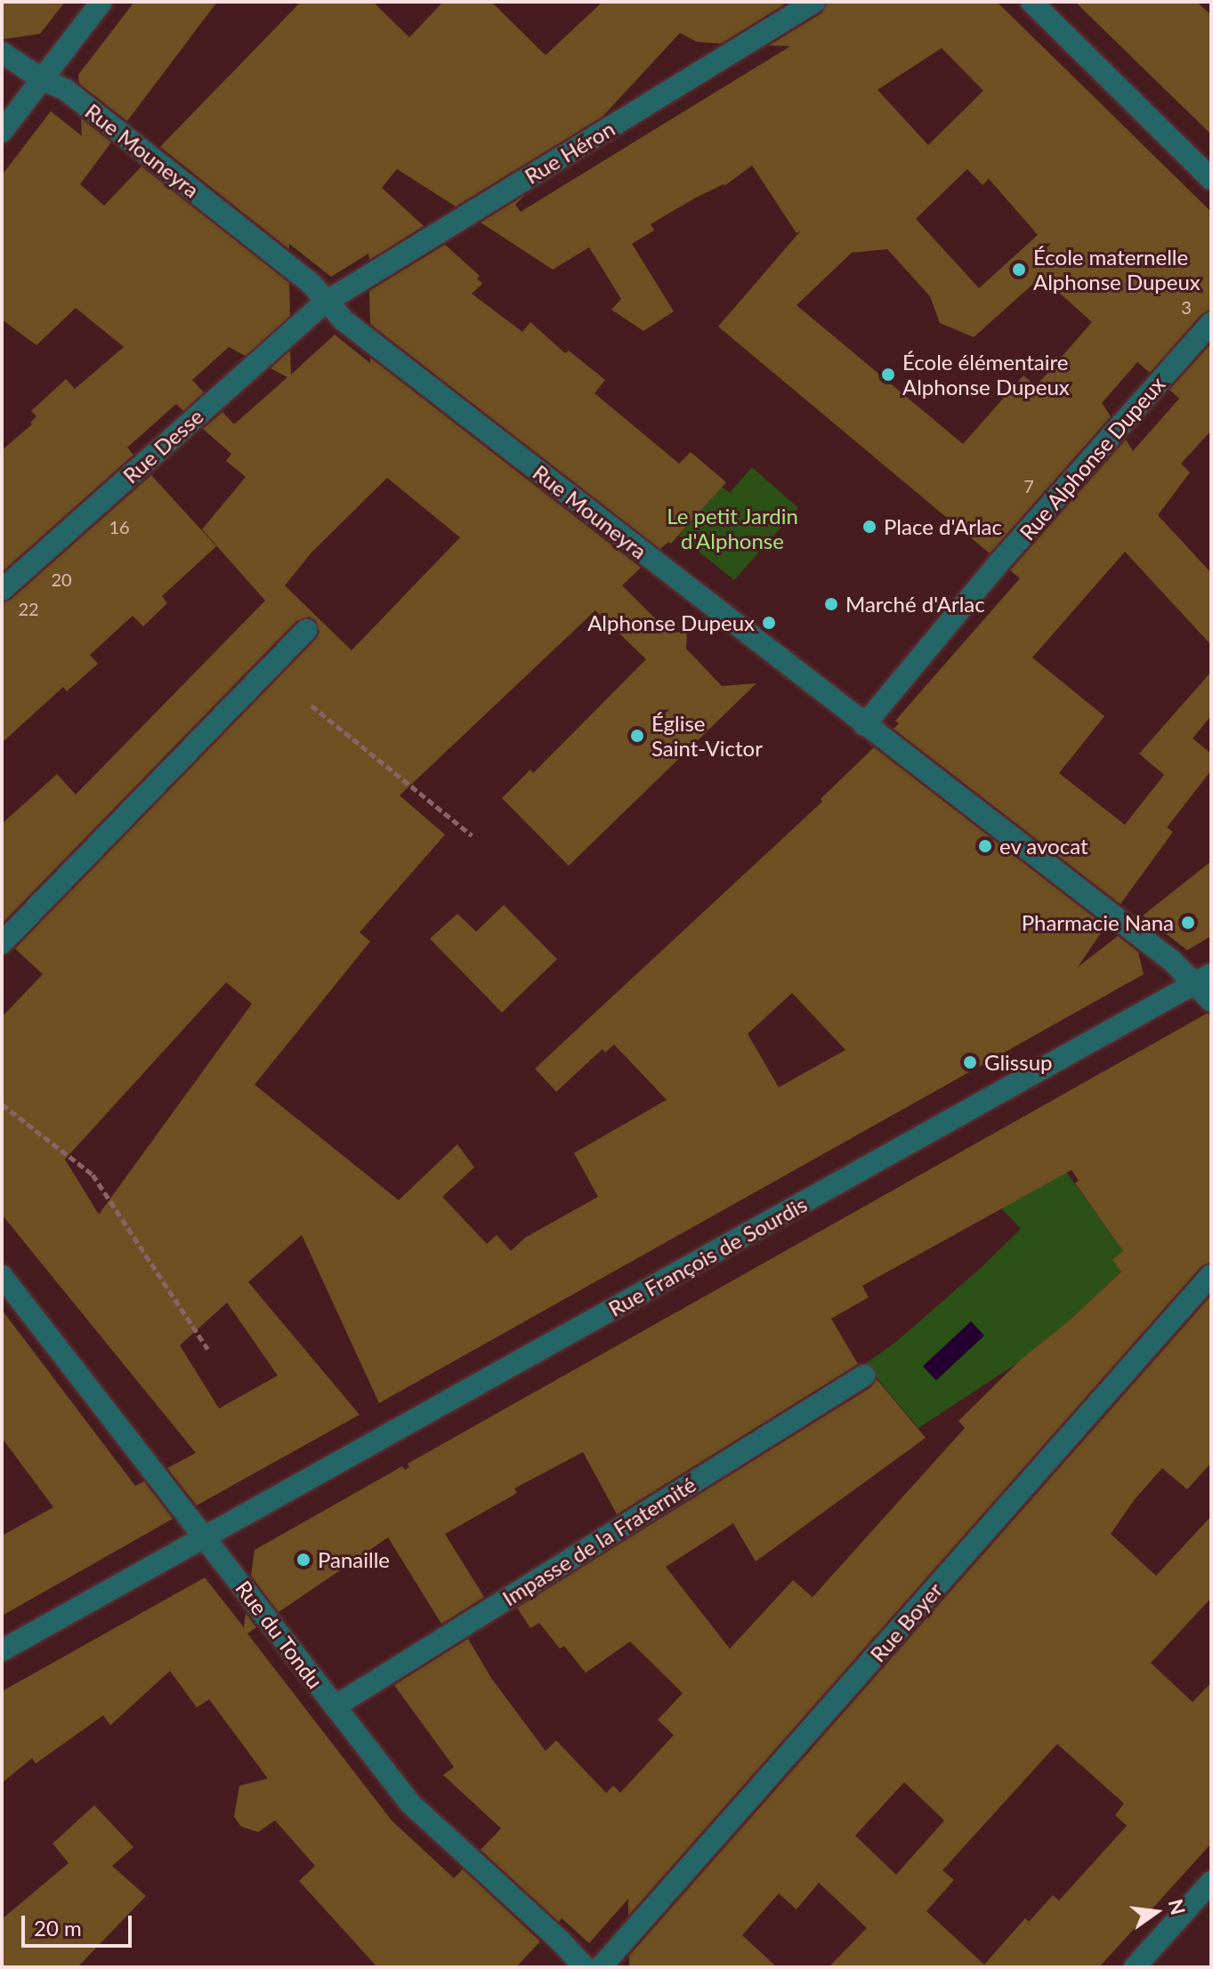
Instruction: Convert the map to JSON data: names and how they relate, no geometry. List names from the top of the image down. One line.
{"streets":{"street":["Rue Mouneyra","Rue Héron","Rue Desse","Rue Alphonse Dupeux","Rue François de Sourdis","Impasse de la Fraternité","Rue Boyer","Rue du Tondu"]},"crossings":[["Rue Mouneyra","Rue Héron"],["Rue Mouneyra","Rue Desse"],["Rue Mouneyra","Rue Alphonse Dupeux"],["Rue Mouneyra","Rue François de Sourdis"],["Rue Héron","Rue Desse"],["Rue François de Sourdis","Rue du Tondu"],["Impasse de la Fraternité","Rue du Tondu"]],"parks":["Le petit Jardin d'Alphonse"],"places":["École maternelle Alphonse Dupeux","École élémentaire Alphonse Dupeux","Place d'Arlac","Marché d'Arlac","Alphonse Dupeux","Église Saint-Victor","ev avocat","Pharmacie Nana","Glissup","Panaille"],"house_numbers":["3","7","16","20","22"],"scale_bar":"20 m","north":"right"}
